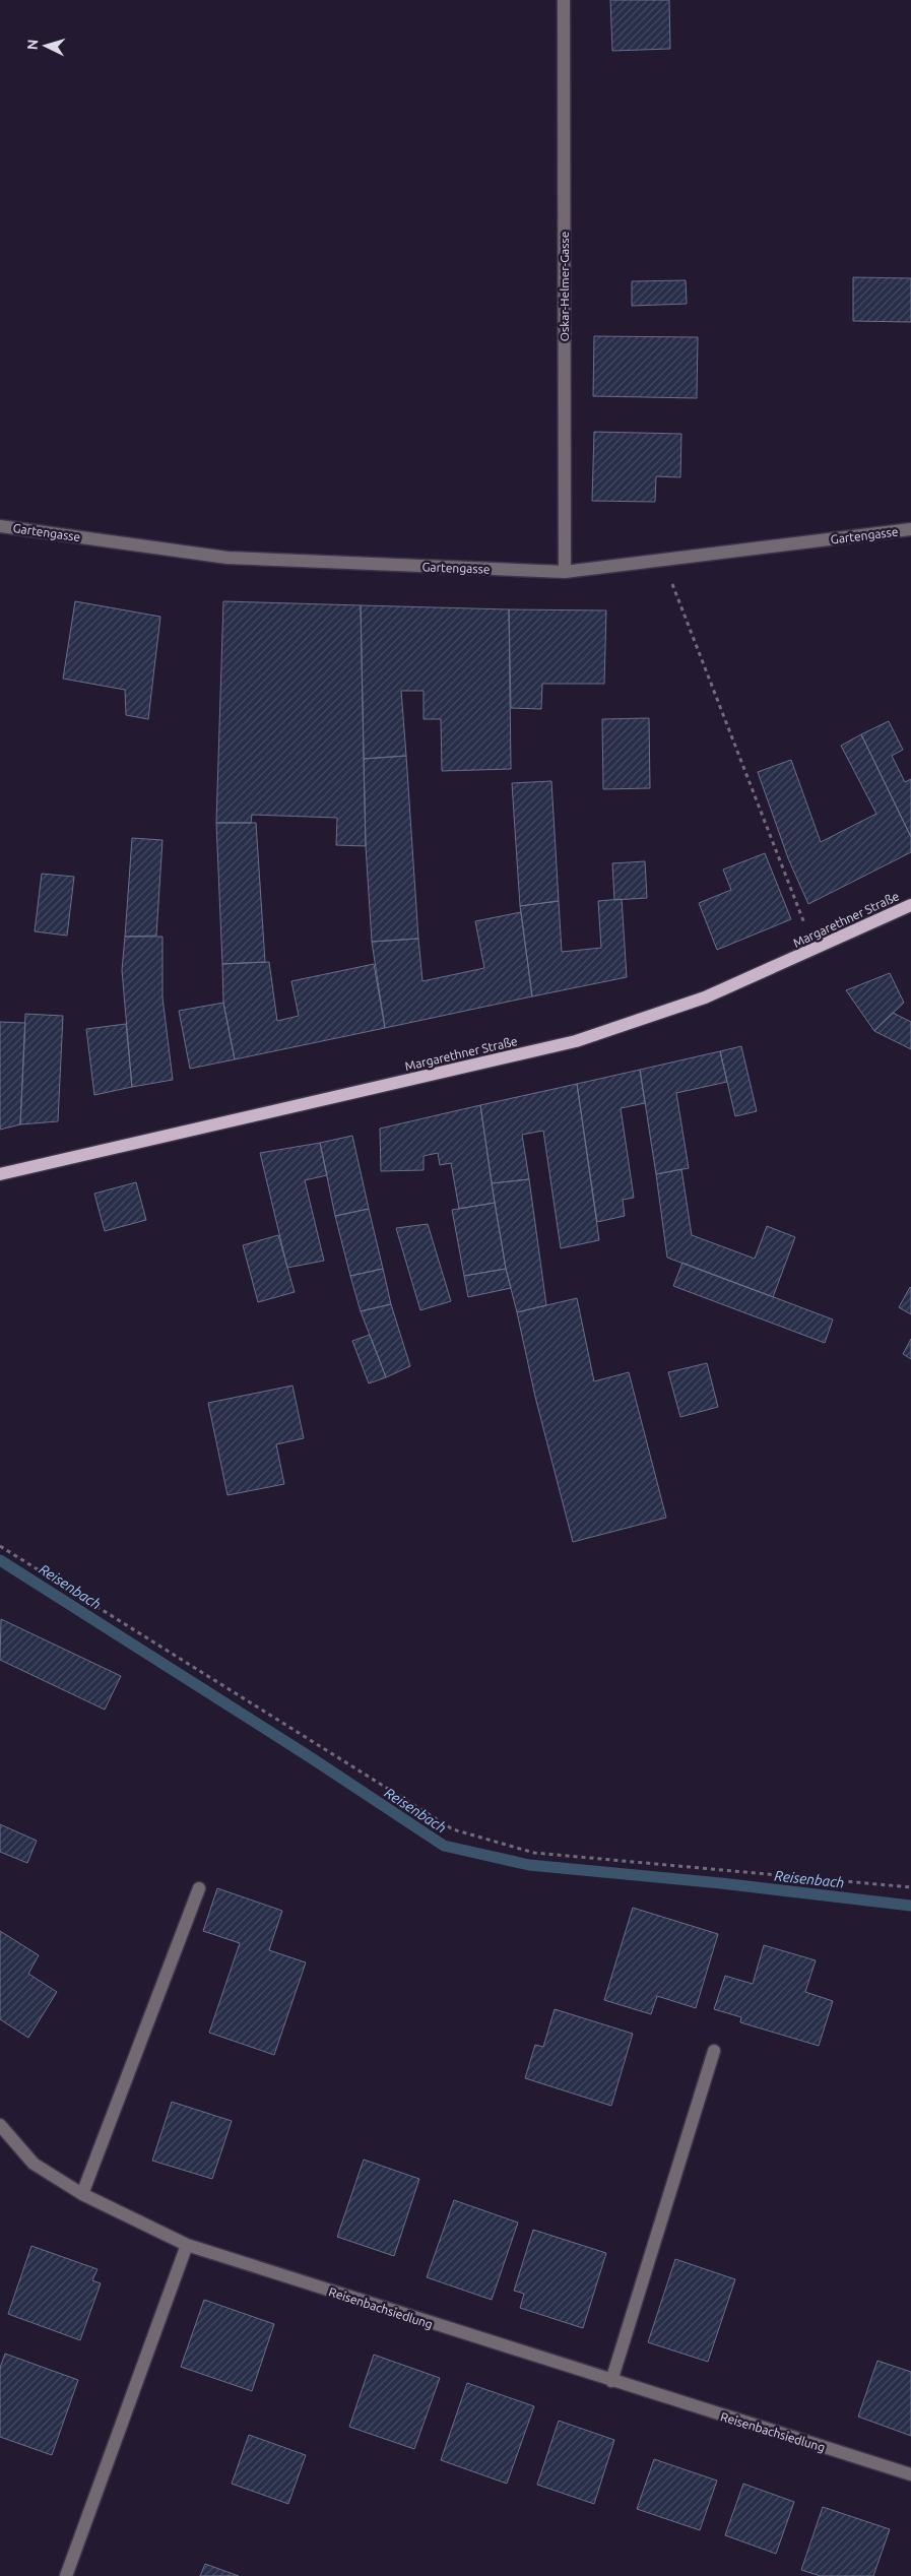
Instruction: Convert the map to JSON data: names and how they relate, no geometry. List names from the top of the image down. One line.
{"streets":{"main road":["Margarethner Straße"],"street":["Oskar-Helmer-Gasse","Gartengasse","Reisenbachsiedlung"]},"crossings":[["Oskar-Helmer-Gasse","Gartengasse"]],"water":["Reisenbach"],"north":"left"}
